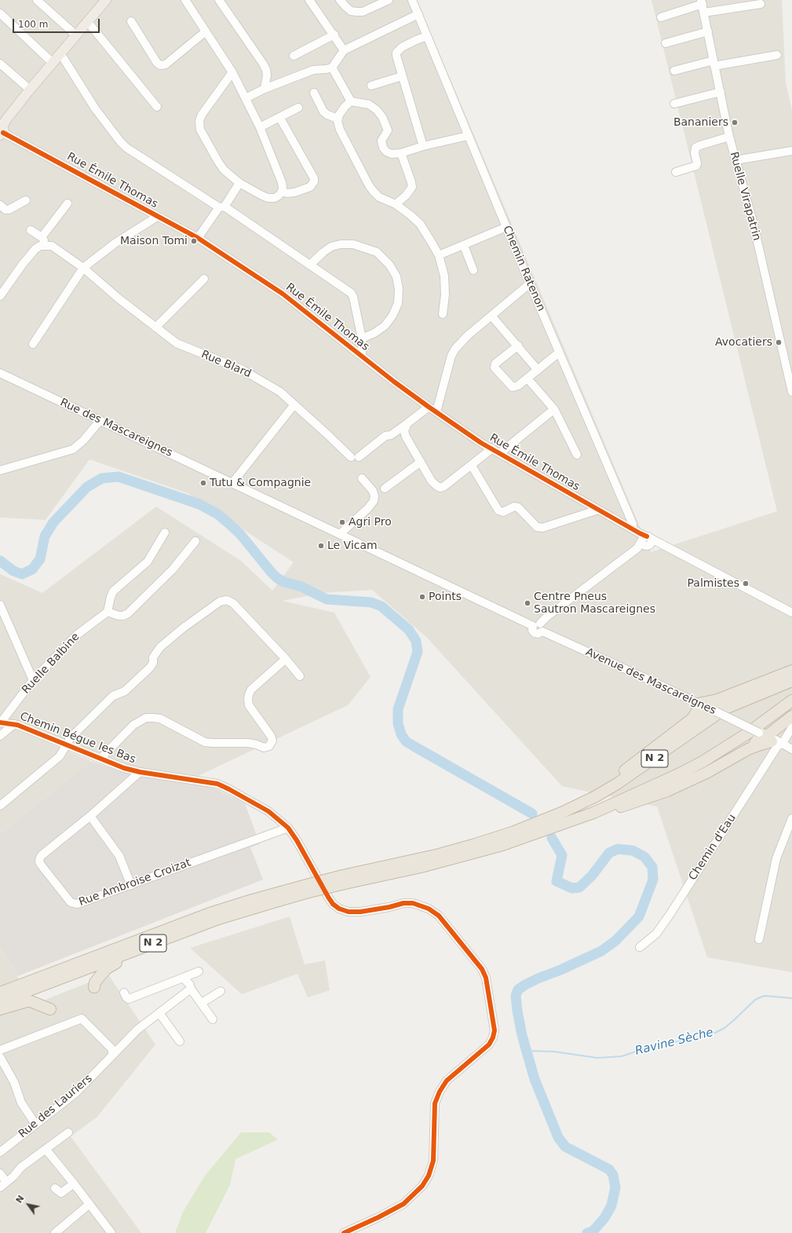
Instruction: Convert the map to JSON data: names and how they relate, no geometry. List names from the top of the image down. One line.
{"streets":{"highway":["N 2"],"street":["Rue Émile Thomas","Ruelle Virapatrin","Chemin Ratenon","Rue Blard","Rue des Mascareignes","Ruelle Balbine","Avenue des Mascareignes","Chemin Bégue les Bas","Chemin d'Eau","Rue Ambroise Croizat","Rue des Lauriers"]},"crossings":[["Rue Émile Thomas","Chemin Ratenon"],["Rue Émile Thomas","Rue Blard"],["Rue des Mascareignes","Avenue des Mascareignes"],["Ruelle Balbine","Chemin Bégue les Bas"],["Avenue des Mascareignes","Chemin d'Eau"],["Chemin Bégue les Bas","Rue Ambroise Croizat"]],"water":["Ravine Sèche"],"places":["Bananiers","Maison Tomi","Avocatiers","Tutu & Compagnie","Agri Pro","Le Vicam","Palmistes","Points","Centre Pneus Sautron Mascareignes"],"scale_bar":"100 m","north":"top left"}
